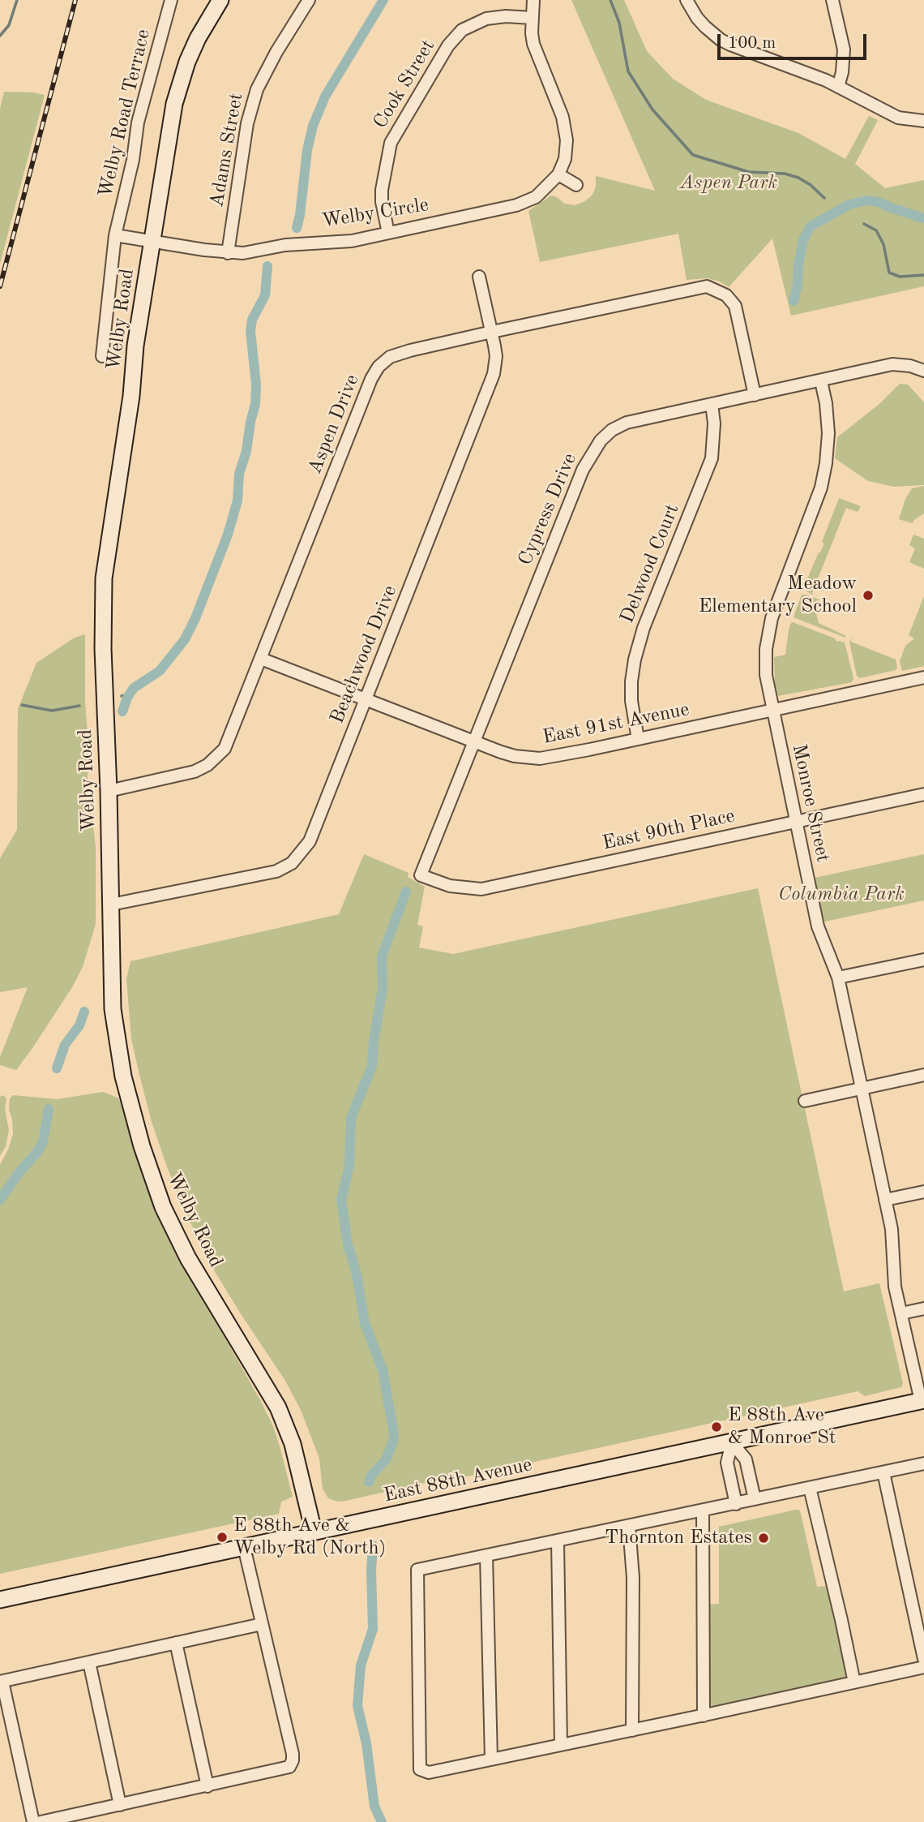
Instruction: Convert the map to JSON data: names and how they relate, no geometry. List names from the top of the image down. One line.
{"streets":{"street":["Cook Street","Welby Road Terrace","Adams Street","Welby Circle","Welby Road","Aspen Drive","Cypress Drive","Delwood Court","Beachwood Drive","East 91st Avenue","Monroe Street","East 90th Place","East 88th Avenue"]},"crossings":[["Cook Street","Welby Circle"],["Adams Street","Welby Circle"],["Welby Circle","Welby Road"],["Welby Road","Aspen Drive"],["Welby Road","Beachwood Drive"],["Welby Road","East 88th Avenue"],["Aspen Drive","Cypress Drive"],["Aspen Drive","Beachwood Drive"],["Aspen Drive","East 91st Avenue"],["Cypress Drive","Delwood Court"],["Cypress Drive","East 91st Avenue"],["Cypress Drive","Monroe Street"],["Cypress Drive","East 90th Place"],["Delwood Court","East 91st Avenue"],["Beachwood Drive","East 91st Avenue"],["East 91st Avenue","Monroe Street"],["Monroe Street","East 90th Place"],["Monroe Street","East 88th Avenue"]],"parks":["Aspen Park","Columbia Park"],"places":["Meadow Elementary School","E 88th Ave & Monroe St","E 88th Ave & Welby Rd (North)","Thornton Estates"],"scale_bar":"100 m"}
